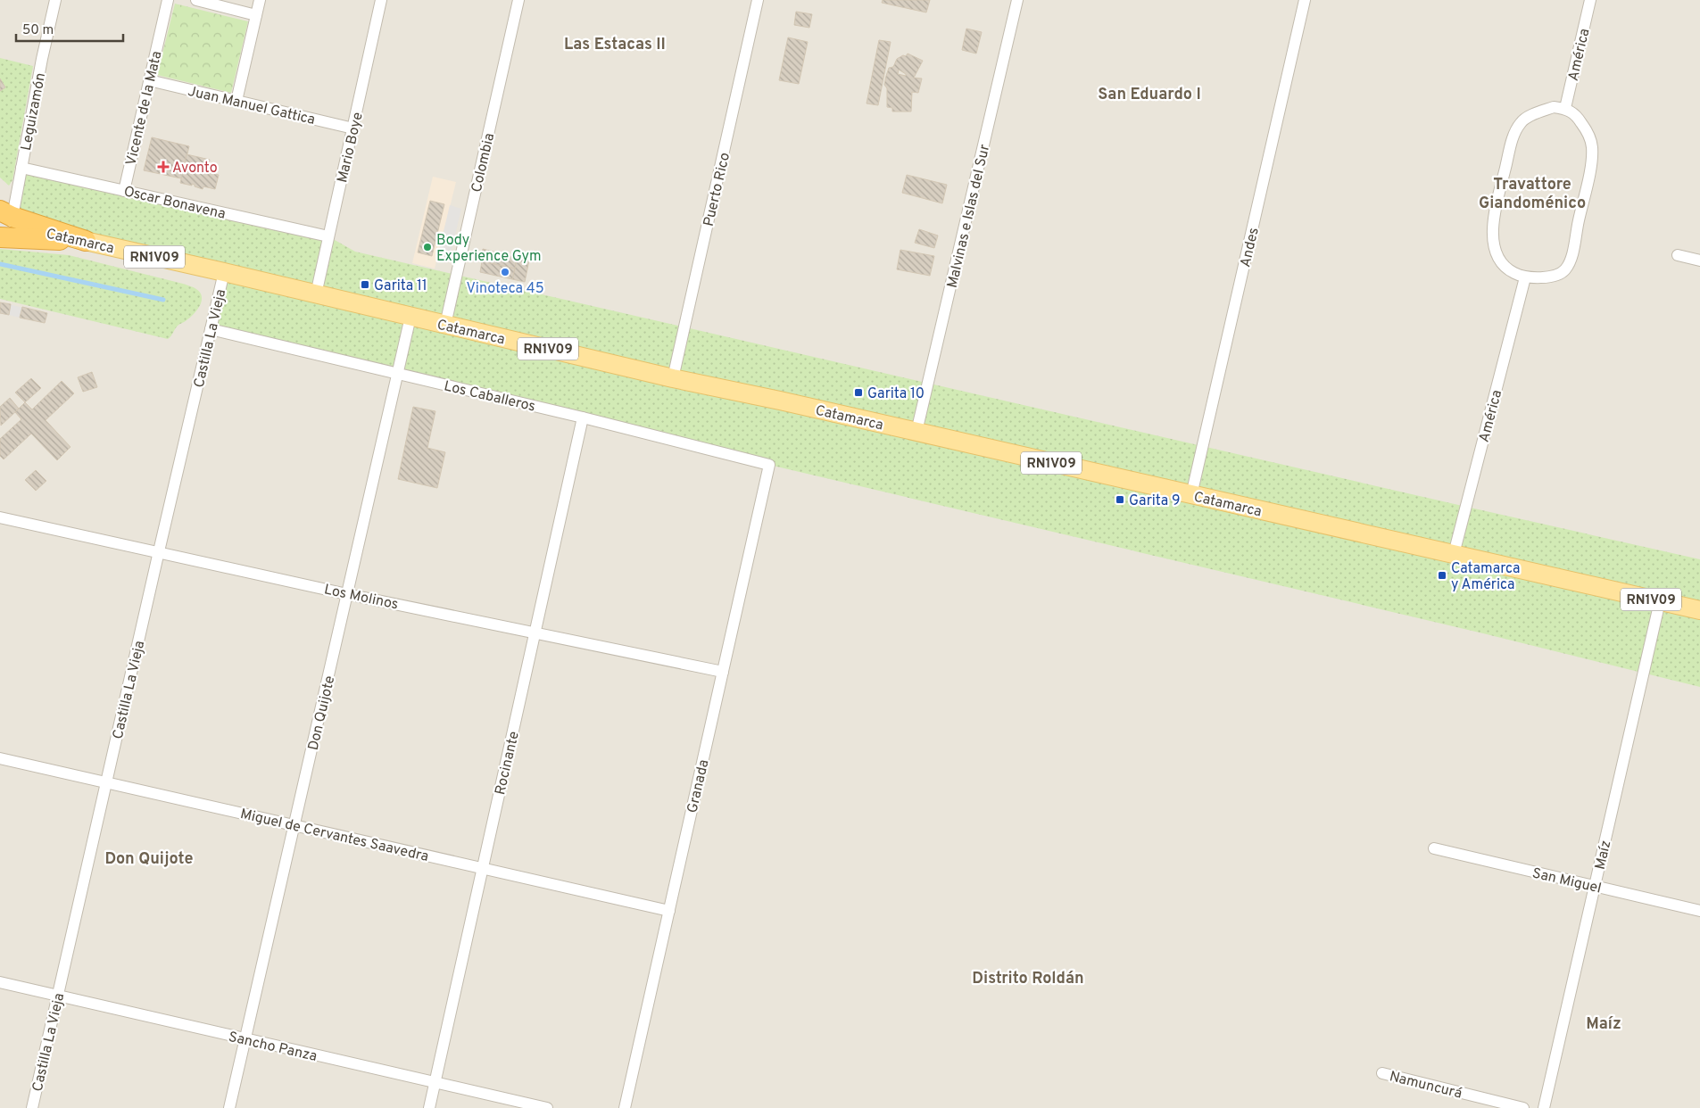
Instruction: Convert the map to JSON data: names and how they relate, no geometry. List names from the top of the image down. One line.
{"streets":{"main road":["Catamarca","RN1V09"],"street":["América","Juan Manuel Gattica","Vicente de la Mata","Leguizamón","Mario Boye","Colombia","Puerto Rico","Oscar Bonavena","Malvinas e Islas del Sur","Andes","Castilla La Vieja","Los Caballeros","Los Molinos","Don Quijote","Rocinante","Granada","Miguel de Cervantes Saavedra","Maíz","San Miguel","Sancho Panza","Namuncurá"]},"crossings":[["América","Catamarca"],["Juan Manuel Gattica","Vicente de la Mata"],["Juan Manuel Gattica","Mario Boye"],["Vicente de la Mata","Oscar Bonavena"],["Leguizamón","Oscar Bonavena"],["Mario Boye","Oscar Bonavena"],["Mario Boye","Catamarca"],["Colombia","Catamarca"],["Puerto Rico","Catamarca"],["Malvinas e Islas del Sur","Catamarca"],["Catamarca","Andes"],["Catamarca","Castilla La Vieja"],["Catamarca","Don Quijote"],["Catamarca","Maíz"],["Castilla La Vieja","Los Caballeros"],["Castilla La Vieja","Los Molinos"],["Castilla La Vieja","Miguel de Cervantes Saavedra"],["Castilla La Vieja","Sancho Panza"],["Los Caballeros","Don Quijote"],["Los Caballeros","Rocinante"],["Los Caballeros","Granada"],["Los Molinos","Don Quijote"],["Los Molinos","Rocinante"],["Los Molinos","Granada"],["Don Quijote","Miguel de Cervantes Saavedra"],["Don Quijote","Sancho Panza"],["Rocinante","Miguel de Cervantes Saavedra"],["Rocinante","Sancho Panza"],["Granada","Miguel de Cervantes Saavedra"],["Maíz","San Miguel"]],"districts":["Las Estacas II","San Eduardo I","Travattore Giandoménico","Don Quijote","Distrito Roldán","Maíz"],"places":{"health":["Avonto"],"other":["Body Experience Gym","Vinoteca 45"],"transit":["Garita 11","Garita 10","Garita 9","Catamarca y América"]},"scale_bar":"50 m"}
